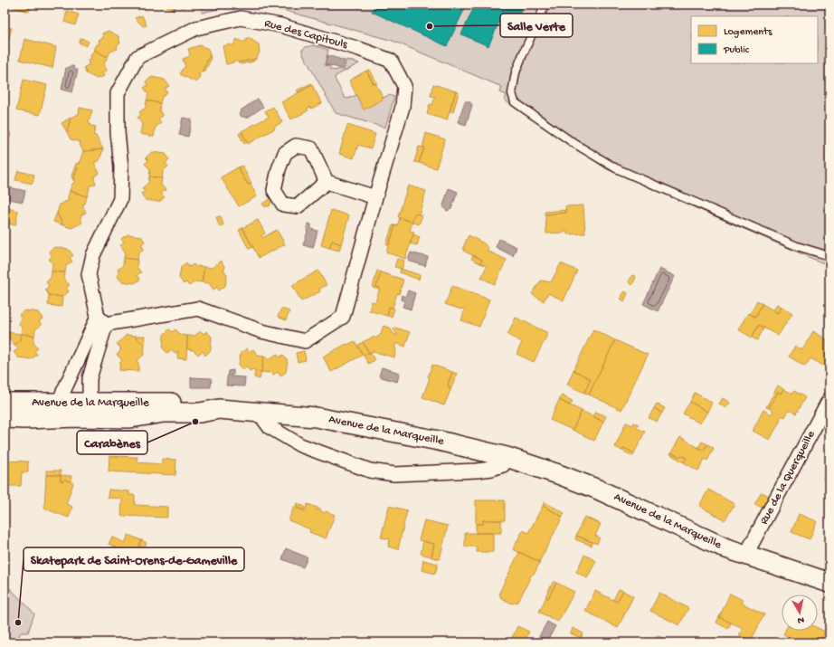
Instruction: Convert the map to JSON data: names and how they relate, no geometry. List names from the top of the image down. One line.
{"streets":{"street":["Rue des Capitouls","Avenue de la Marqueille","Rue de la Querqueille"]},"crossings":[["Rue des Capitouls","Avenue de la Marqueille"],["Avenue de la Marqueille","Rue de la Querqueille"]],"places":["Salle Verte","Carabènes","Skatepark de Saint-Orens-de-Gameville"],"legend":["Logements","Public"],"north":"bottom"}
